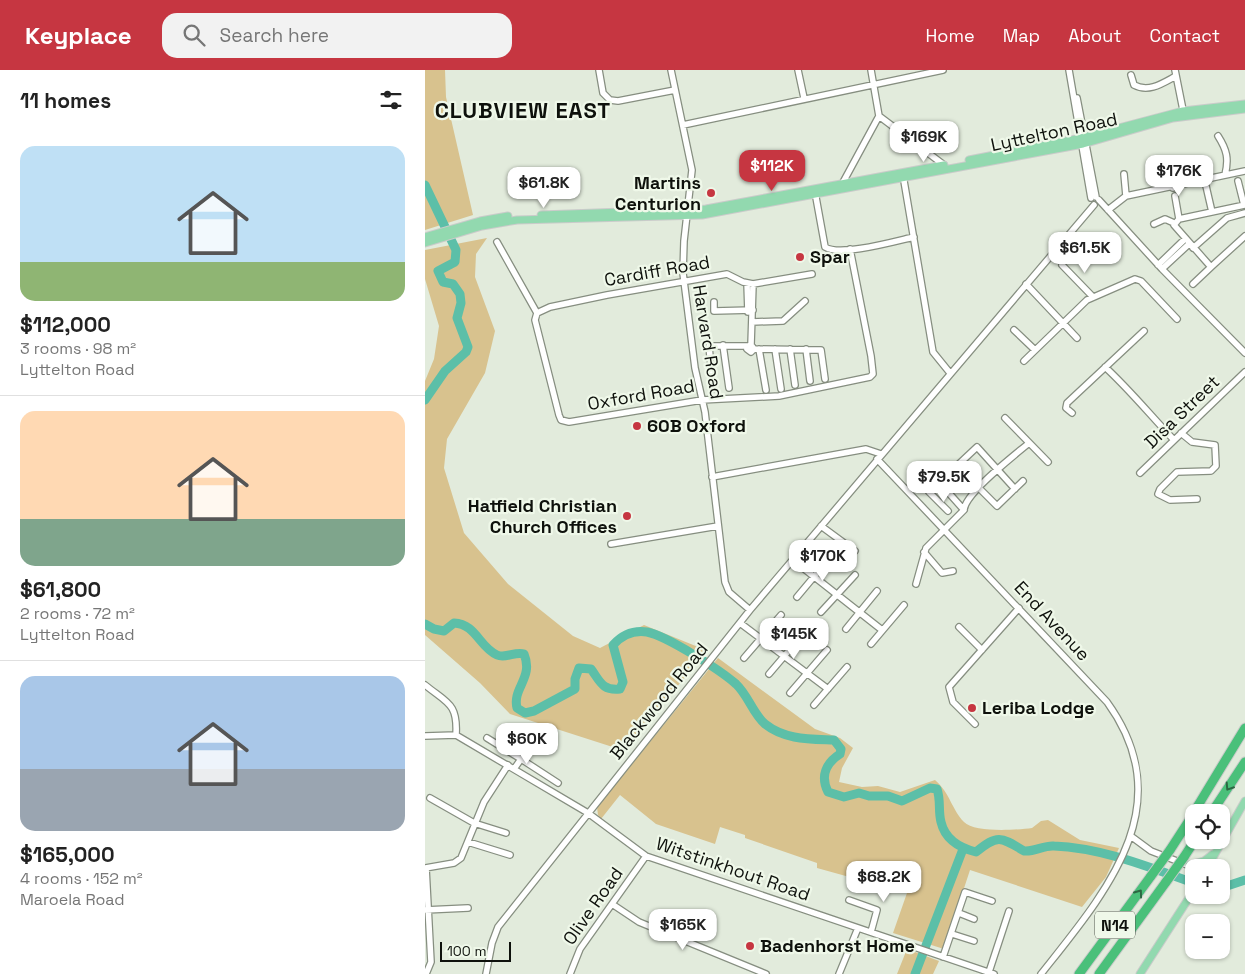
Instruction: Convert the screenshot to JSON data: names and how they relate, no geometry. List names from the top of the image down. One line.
{"streets":{"highway":["N14"],"main road":["Lyttelton Road"],"street":["Cardiff Road","Harvard Road","Oxford Road","Disa Street","End Avenue","Blackwood Road","Witstinkhout Road","Olive Road"]},"crossings":[["Lyttelton Road","Harvard Road"],["Cardiff Road","Harvard Road"],["Cardiff Road","Oxford Road"],["Harvard Road","Oxford Road"],["Harvard Road","Blackwood Road"],["End Avenue","Blackwood Road"],["Blackwood Road","Witstinkhout Road"],["Witstinkhout Road","Olive Road"]],"districts":["CLUBVIEW EAST"],"places":["Martins Centurion","Spar","60B Oxford","Hatfield Christian Church Offices","Leriba Lodge","Badenhorst Home"],"scale_bar":"100 m","page":{"header":"Keyplace","search":"Search here","nav":["Home","Map","About","Contact"],"heading":"11 homes","price":["$169K","$112K","$176K","$61.8K","$61.5K","$79.5K","$170K","$145K","$60K","$68.2K","$165K"],"list":[{"name":"$112,000","note":"3 rooms · 98 m² · Lyttelton Road"},{"name":"$61,800","note":"2 rooms · 72 m² · Lyttelton Road"},{"name":"$165,000","note":"4 rooms · 152 m² · Maroela Road"}],"map_buttons":["+","−"],"scale":"100 m"}}
